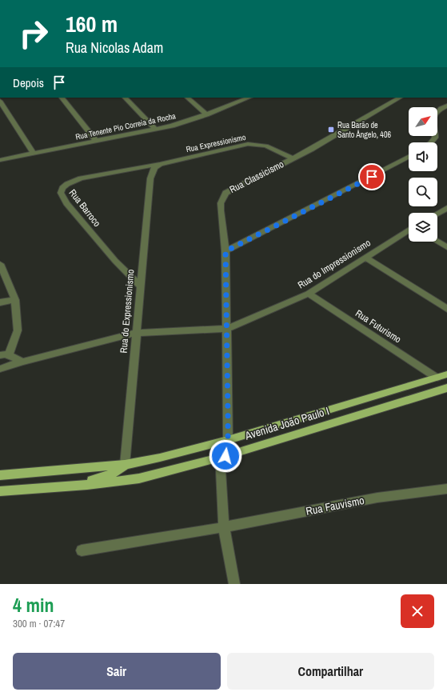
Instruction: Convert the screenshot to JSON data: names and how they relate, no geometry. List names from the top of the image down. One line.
{"streets":{"main road":["Avenida João Paulo I"],"street":["Rua Tenente Pio Correia da Rocha","Rua Expressionismo","Rua Classicismo","Rua Barroco","Rua do Impressionismo","Rua do Expressionismo","Rua Futurismo","Rua Fauvismo"]},"crossings":[["Rua Expressionismo","Rua Classicismo"],["Rua Expressionismo","Rua Barroco"],["Rua Expressionismo","Rua do Expressionismo"],["Rua Classicismo","Rua do Impressionismo"],["Rua Classicismo","Avenida João Paulo I"],["Rua Classicismo","Rua Fauvismo"],["Rua Barroco","Rua do Expressionismo"],["Rua do Impressionismo","Rua Futurismo"],["Rua do Expressionismo","Avenida João Paulo I"],["Rua Futurismo","Avenida João Paulo I"]],"places":{"transit":["Rua Barão de Santo Ângelo, 406"]},"north":"top right","page":{"turn":["160 m","Rua Nicolas Adam"],"then":"Depois","heading":["4 min","300 m · 07:47"],"buttons":["Sair","Compartilhar"]}}
